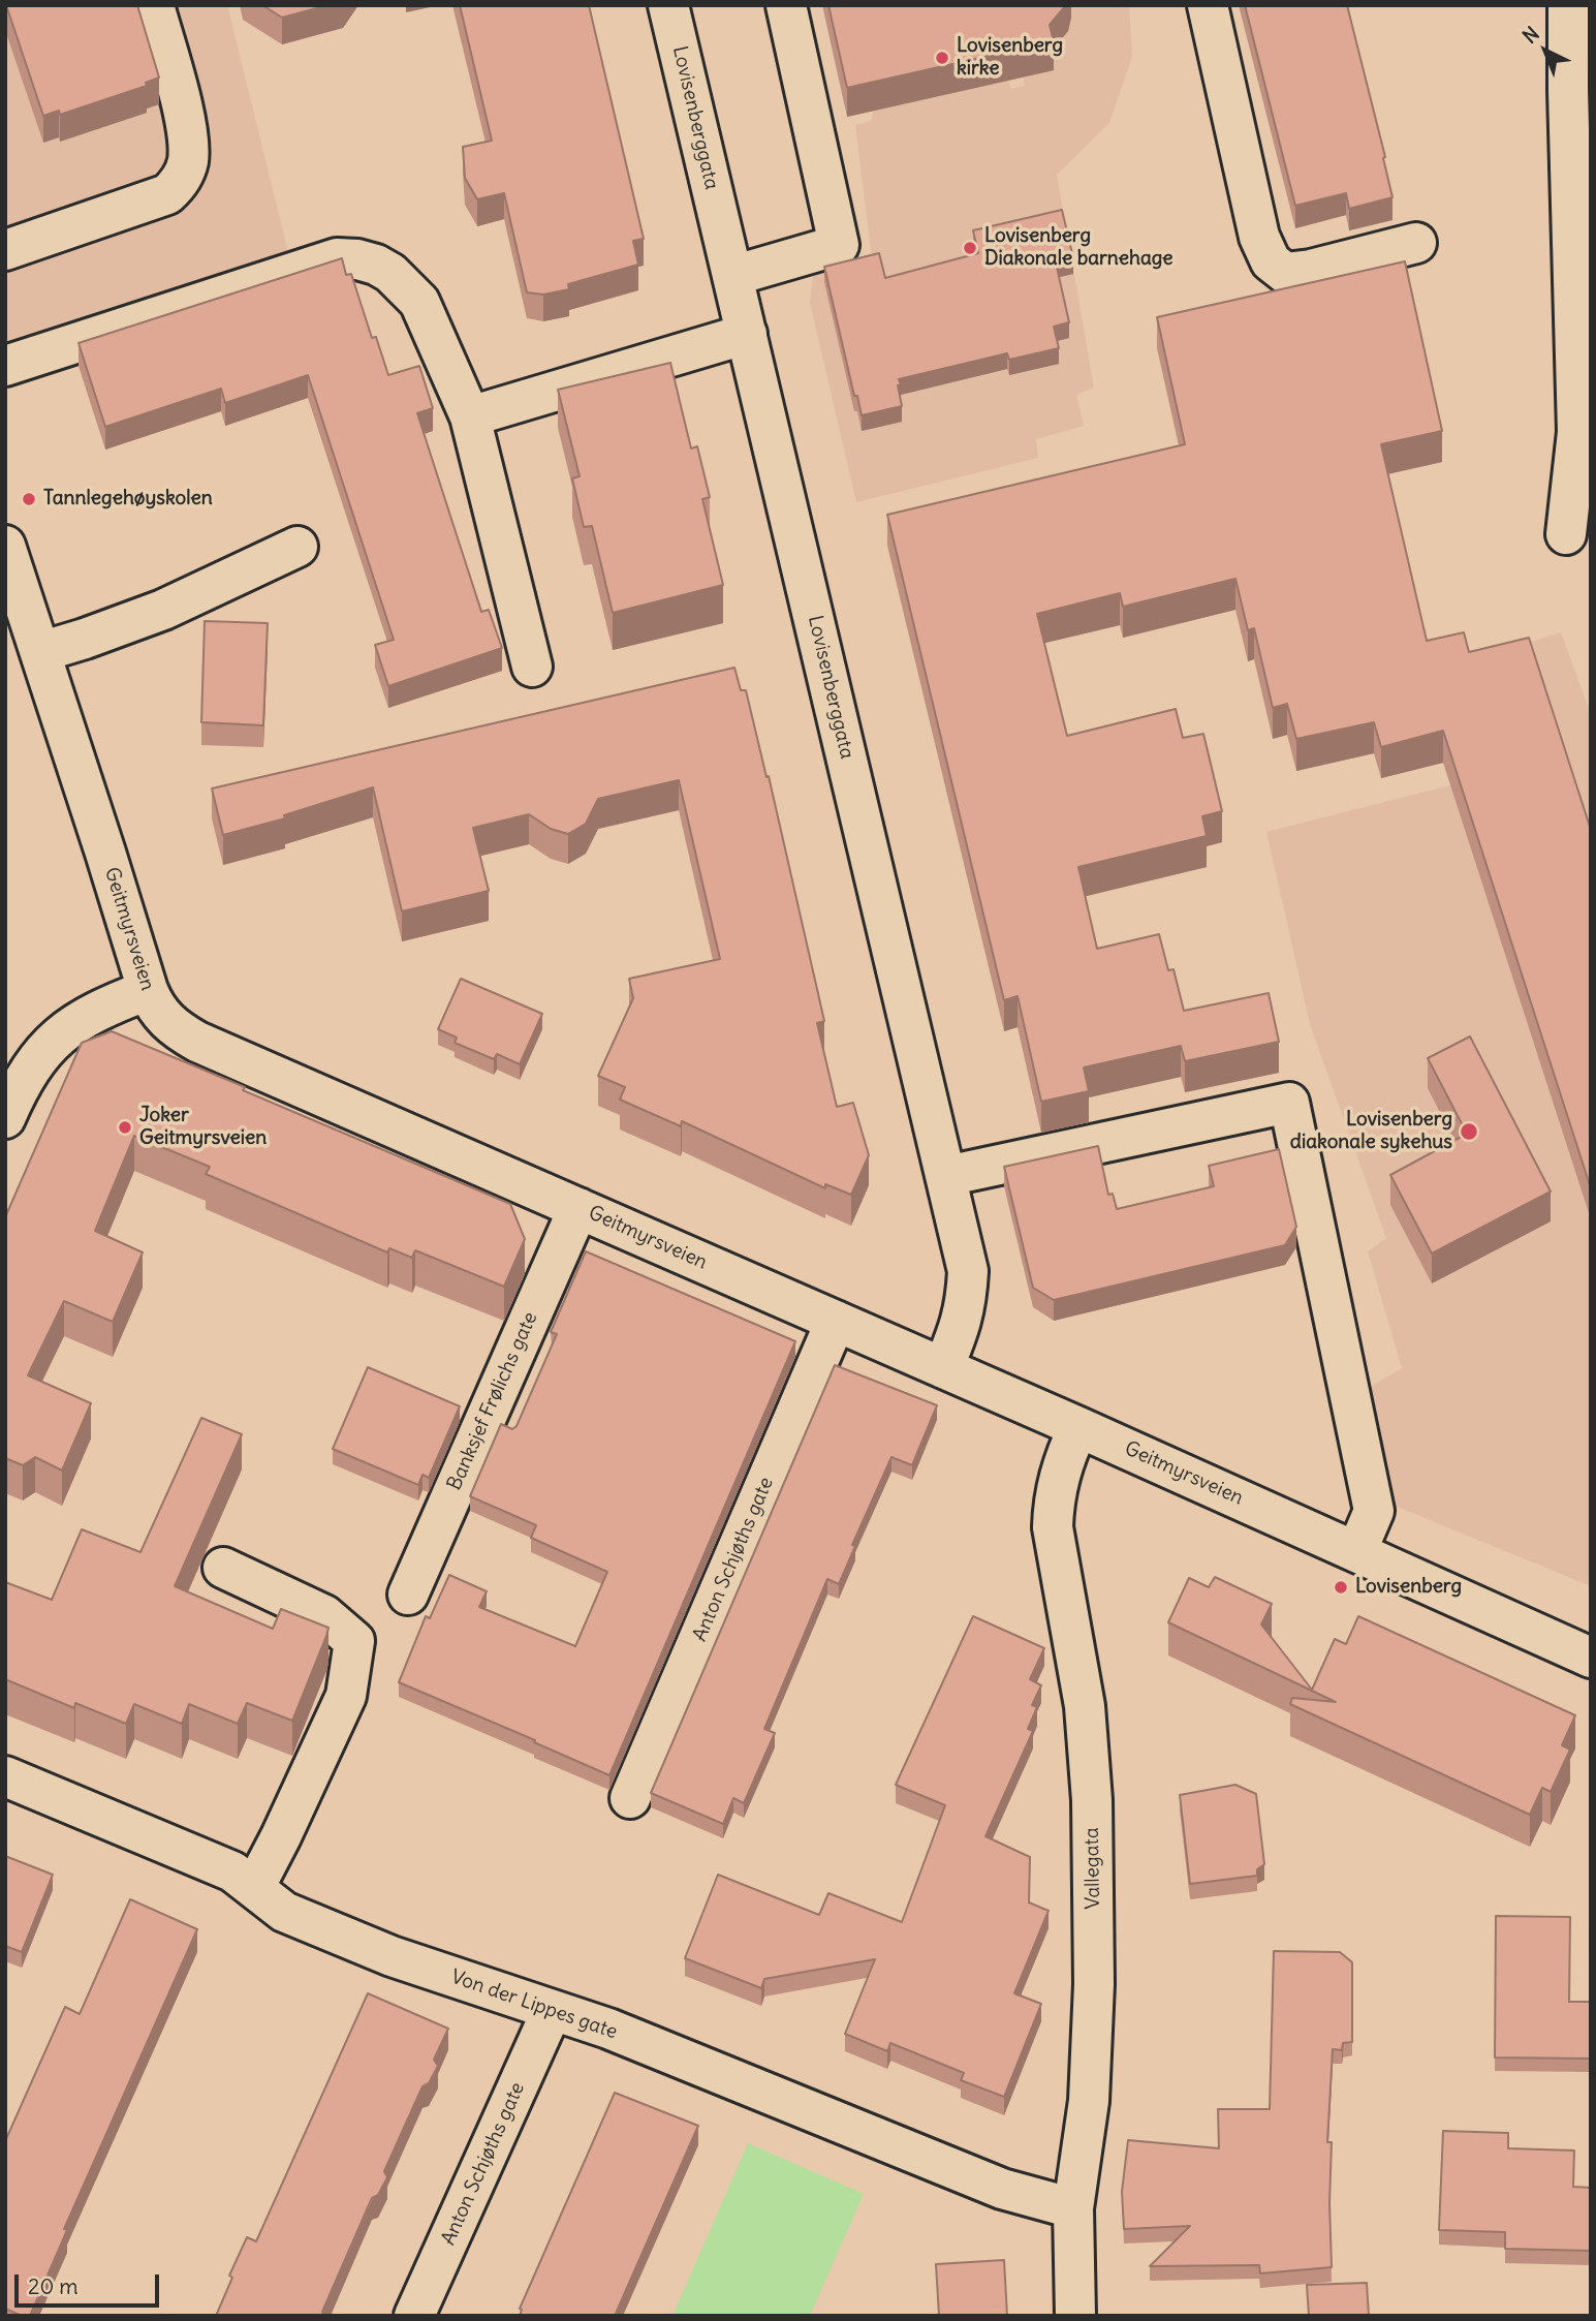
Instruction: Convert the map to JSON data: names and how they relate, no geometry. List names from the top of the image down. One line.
{"streets":{"street":["Lovisenberggata","Geitmyrsveien","Banksjef Frølichs gate","Anton Schjøths gate","Vallegata","Von der Lippes gate"]},"crossings":[["Lovisenberggata","Geitmyrsveien"],["Geitmyrsveien","Banksjef Frølichs gate"],["Geitmyrsveien","Anton Schjøths gate"],["Geitmyrsveien","Vallegata"],["Anton Schjøths gate","Von der Lippes gate"],["Vallegata","Von der Lippes gate"]],"places":["Lovisenberg kirke","Lovisenberg Diakonale barnehage","Tannlegehøyskolen","Joker Geitmyrsveien","Lovisenberg diakonale sykehus","Lovisenberg"],"scale_bar":"20 m","north":"top left"}
